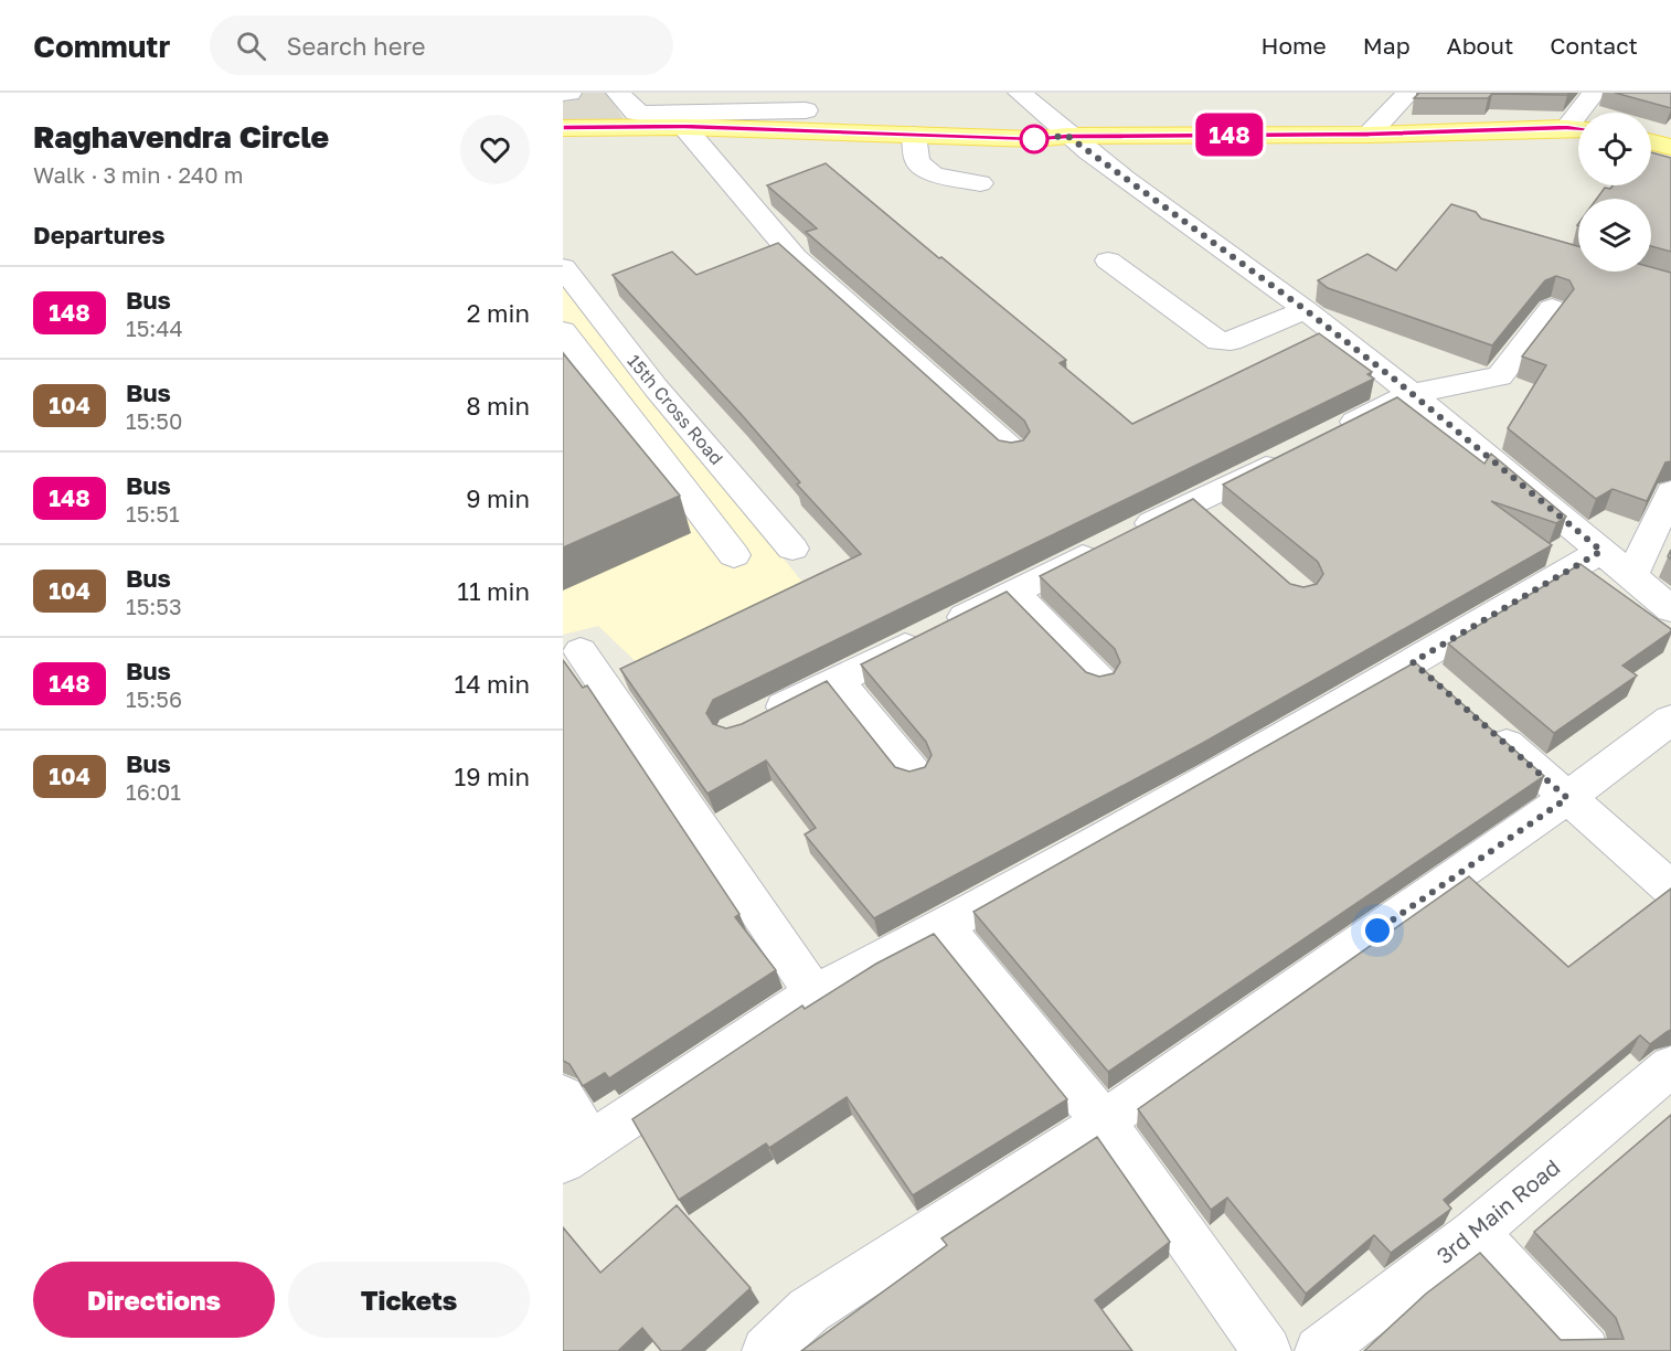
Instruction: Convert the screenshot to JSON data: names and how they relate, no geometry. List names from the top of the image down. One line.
{"streets":{"street":["15th Cross Road","3rd Main Road"]},"lines":["bus line 148"],"page":{"header":"Commutr","search":"Search here","nav":["Home","Map","About","Contact"],"heading":[["Raghavendra Circle","Walk · 3 min · 240 m"],"Departures"],"on_map":"148","list":[{"mark":"148","name":"Bus","note":"15:44","value":"2 min"},{"mark":"104","name":"Bus","note":"15:50","value":"8 min"},{"mark":"148","name":"Bus","note":"15:51","value":"9 min"},{"mark":"104","name":"Bus","note":"15:53","value":"11 min"},{"mark":"148","name":"Bus","note":"15:56","value":"14 min"},{"mark":"104","name":"Bus","note":"16:01","value":"19 min"}],"buttons":["Directions","Tickets"]}}
